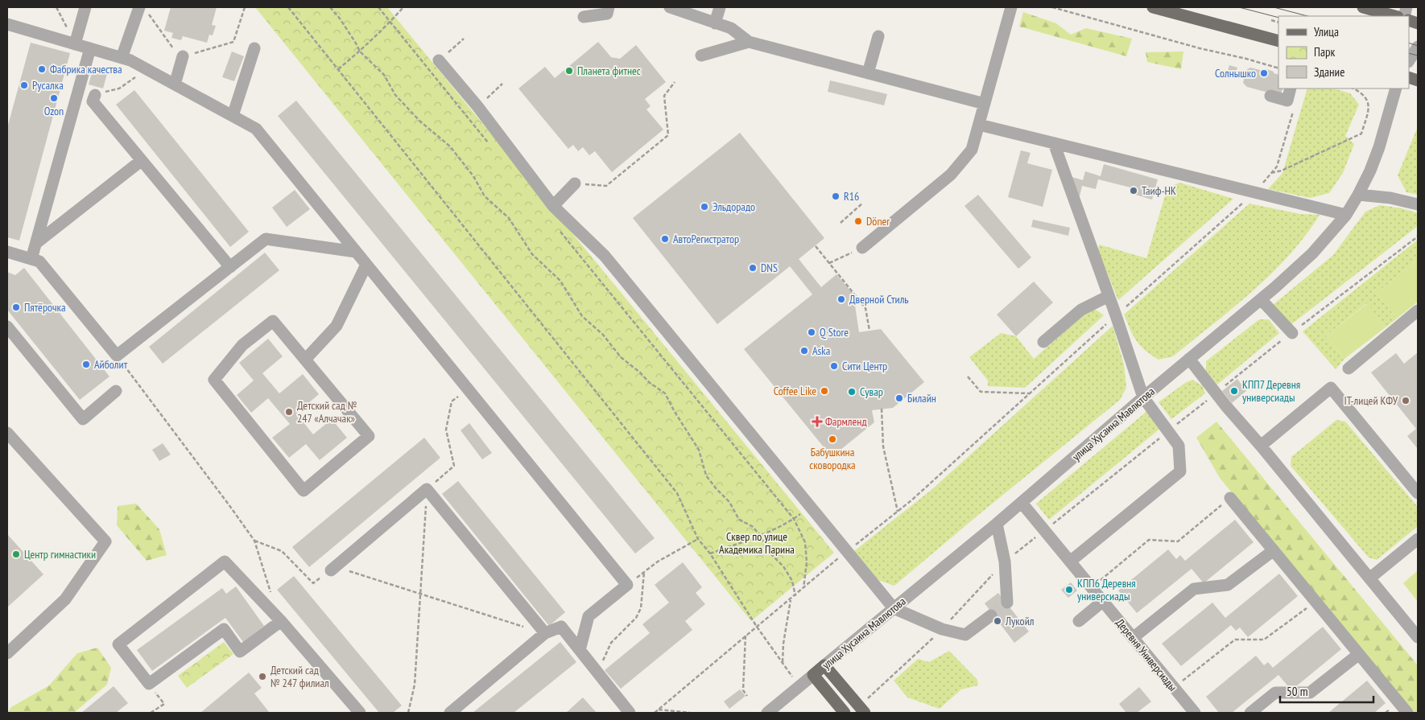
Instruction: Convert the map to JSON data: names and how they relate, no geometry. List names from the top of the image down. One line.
{"streets":{"main road":["улица Хусаина Мавлютова"],"street":["Деревня Универсиады"]},"crossings":[["улица Хусаина Мавлютова","Деревня Универсиады"]],"parks":["Сквер по улице Академика Парина"],"places":{"other":["Фабрика качества","Планета фитнес","Солнышко","Русалка","Ozon","Таиф-НК","R16","Эльдорадо","Döner","АвтоРегистратор","DNS","Дверной Стиль","Пятёрочка","Q Store","Aska","Айболит","Сити Центр","Coffee Like","КПП7 Деревня универсиады","Сувар","Билайн","IT-лицей КФУ","Детский сад № 247 «Алчачак»","Бабушкина сковородка","Центр гимнастики","КПП6 Деревня универсиады","Лукойл","Детский сад № 247 филиал"],"health":["Фармленд"]},"legend":["Улица","Парк","Здание"],"scale_bar":"50 m"}
